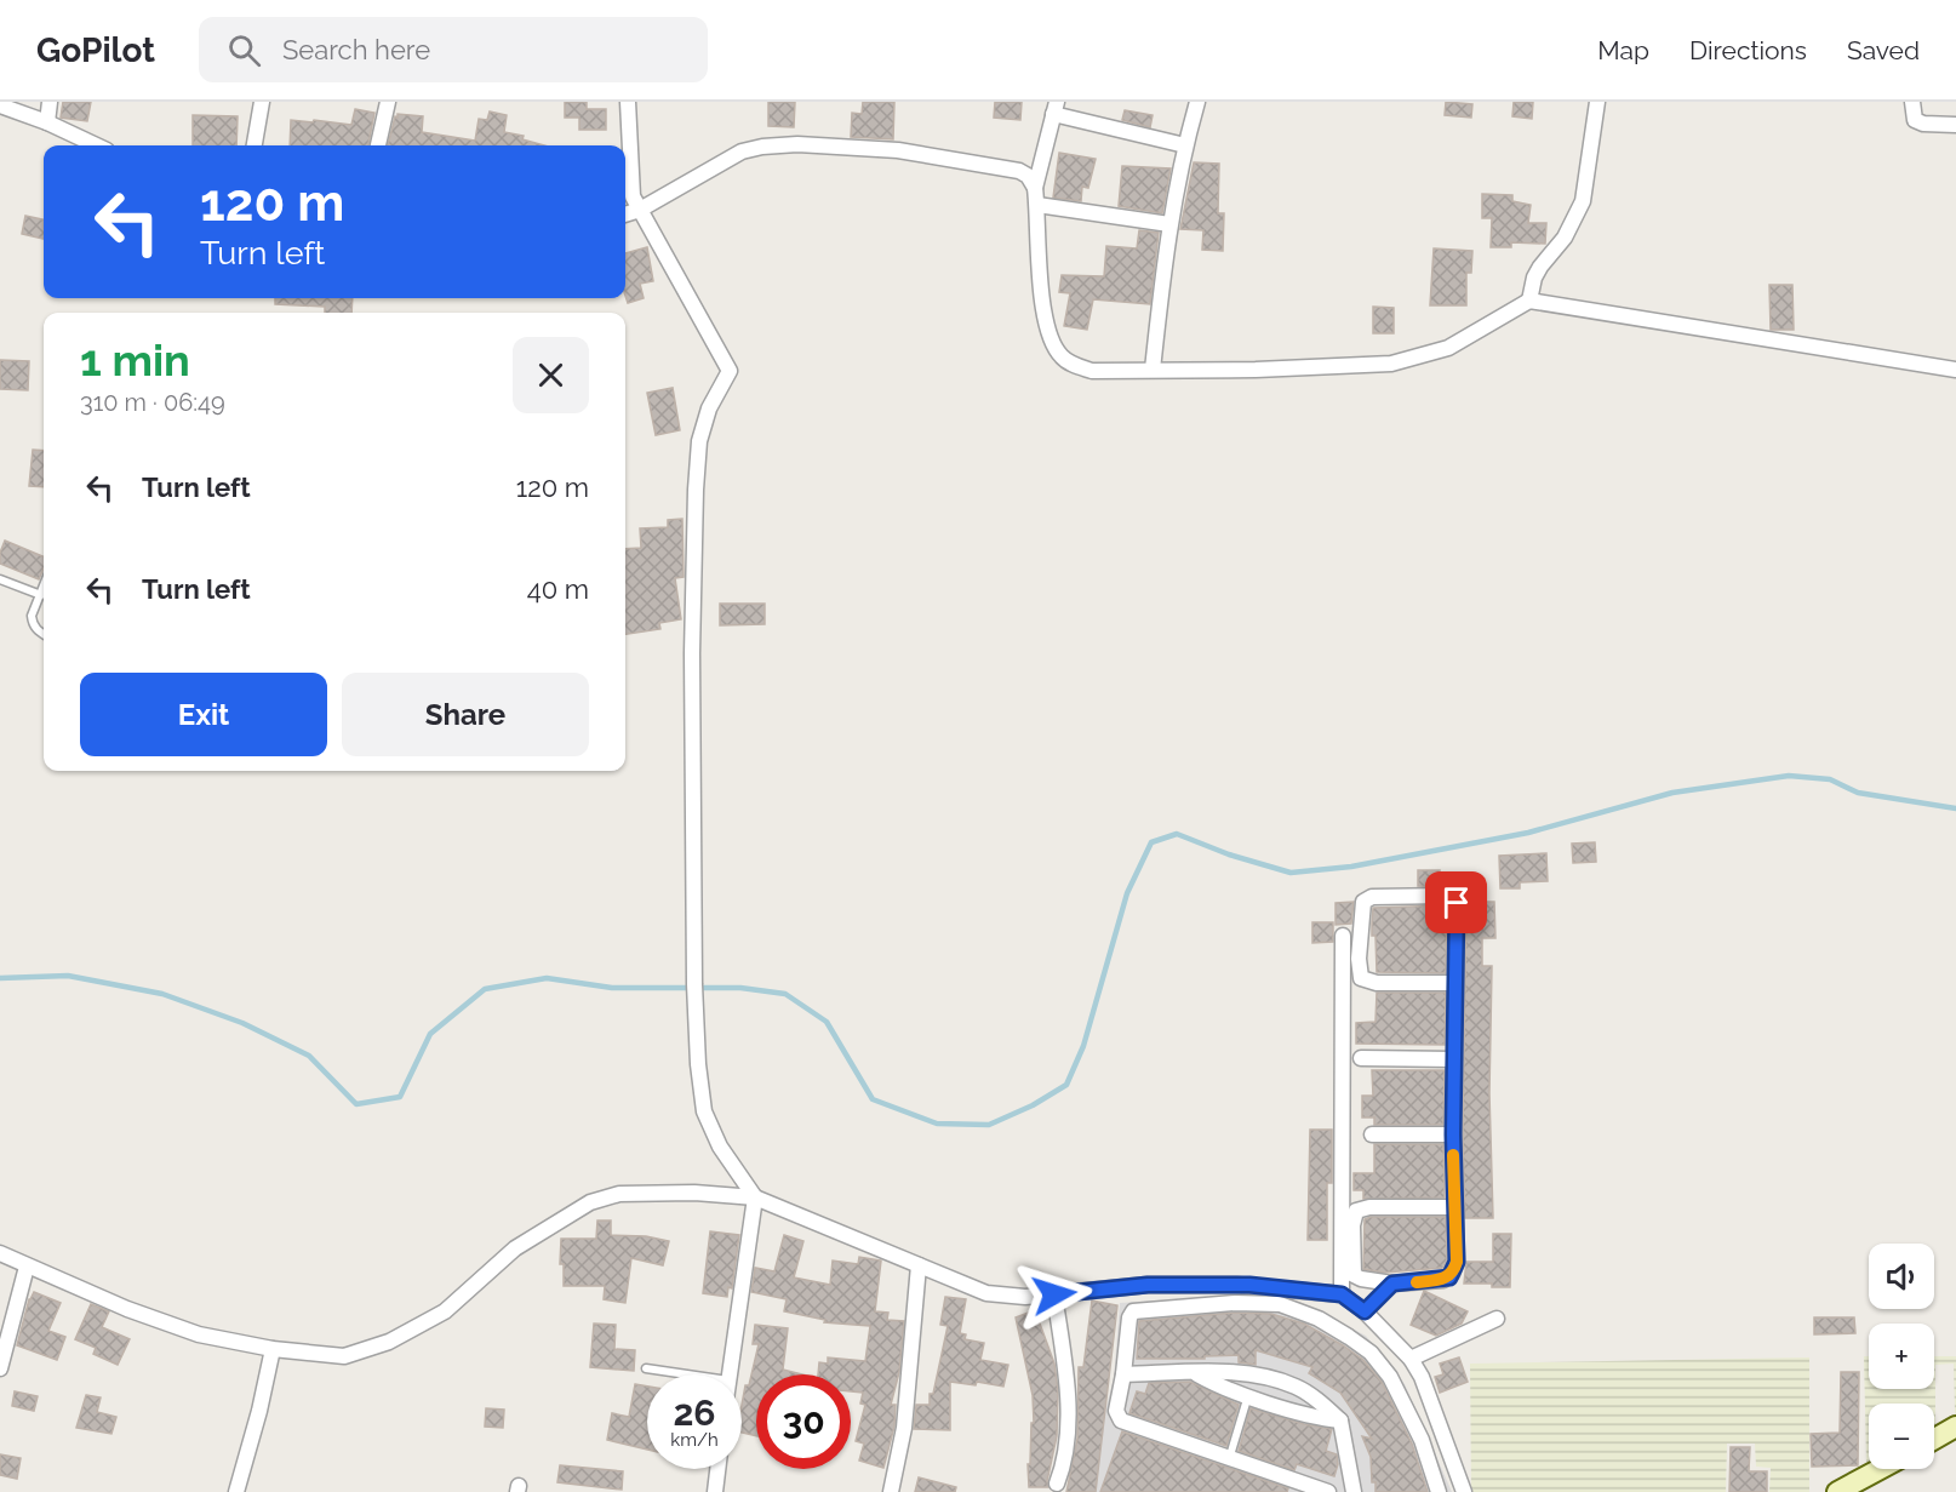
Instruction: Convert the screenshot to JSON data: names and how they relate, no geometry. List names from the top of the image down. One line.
{"page":{"header":"GoPilot","search":"Search here","nav":["Map","Directions","Saved"],"turn":["120 m","Turn left"],"heading":["1 min","310 m · 06:49"],"list":[{"name":"Turn left","value":"120 m"},{"name":"Turn left","value":"40 m"}],"buttons":["Exit","Share"],"map_buttons":["+","−"],"speed":"26 km/h","limit":"30"}}
